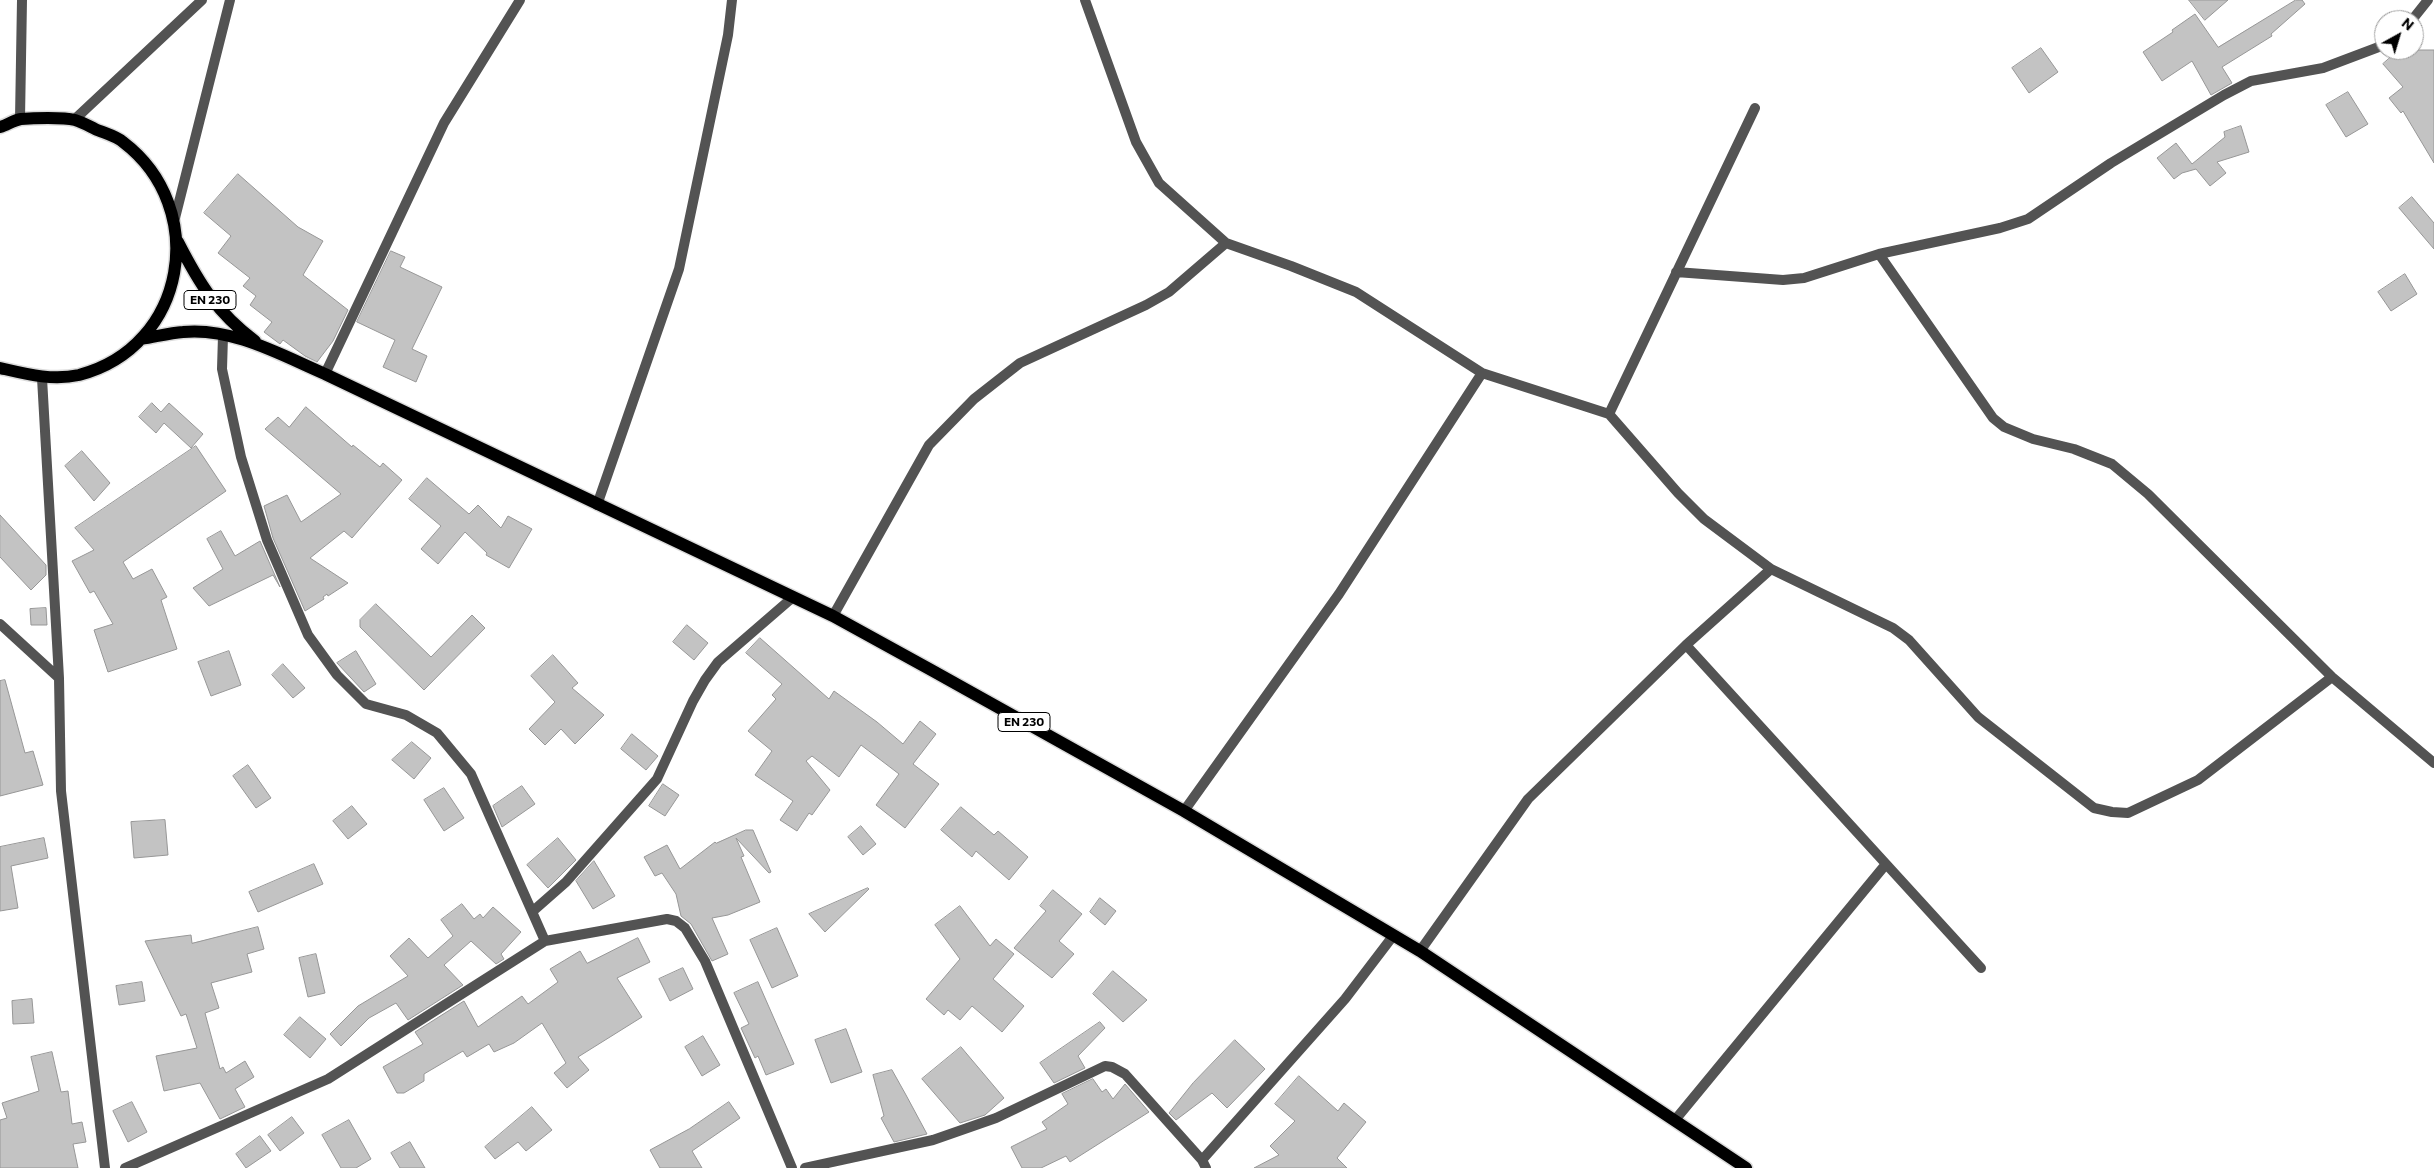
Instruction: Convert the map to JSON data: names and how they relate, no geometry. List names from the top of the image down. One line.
{"streets":{"main road":["EN 230"]},"north":"top right"}
